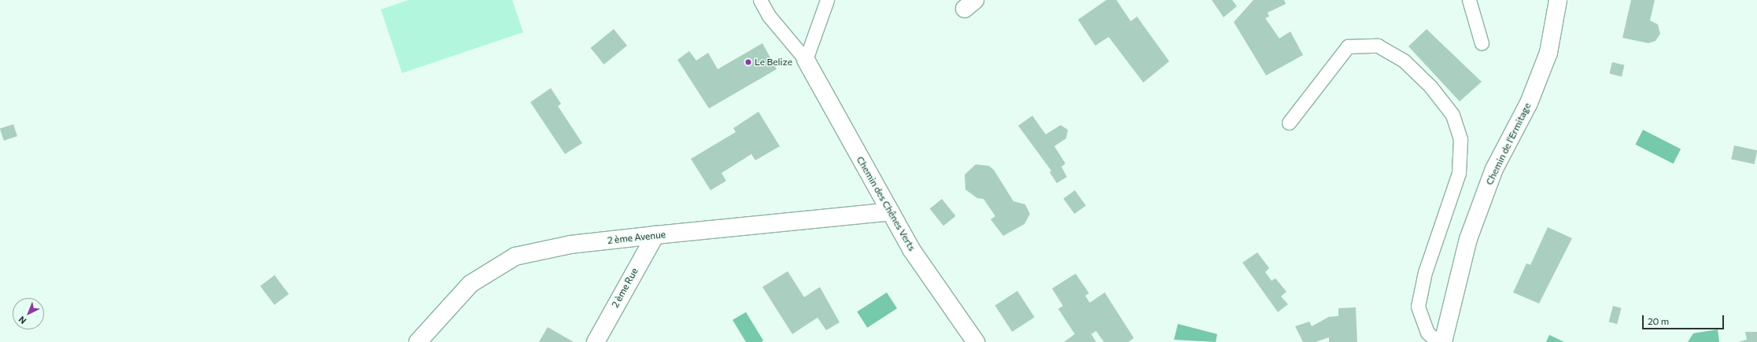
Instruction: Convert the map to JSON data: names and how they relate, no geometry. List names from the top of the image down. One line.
{"streets":{"street":["Chemin de l'Ermitage","Chemin des Chênes Verts","2 ème Avenue","2 ème Rue"]},"crossings":[["Chemin des Chênes Verts","2 ème Avenue"],["2 ème Avenue","2 ème Rue"]],"places":["Le Belize"],"scale_bar":"20 m","north":"bottom left"}
